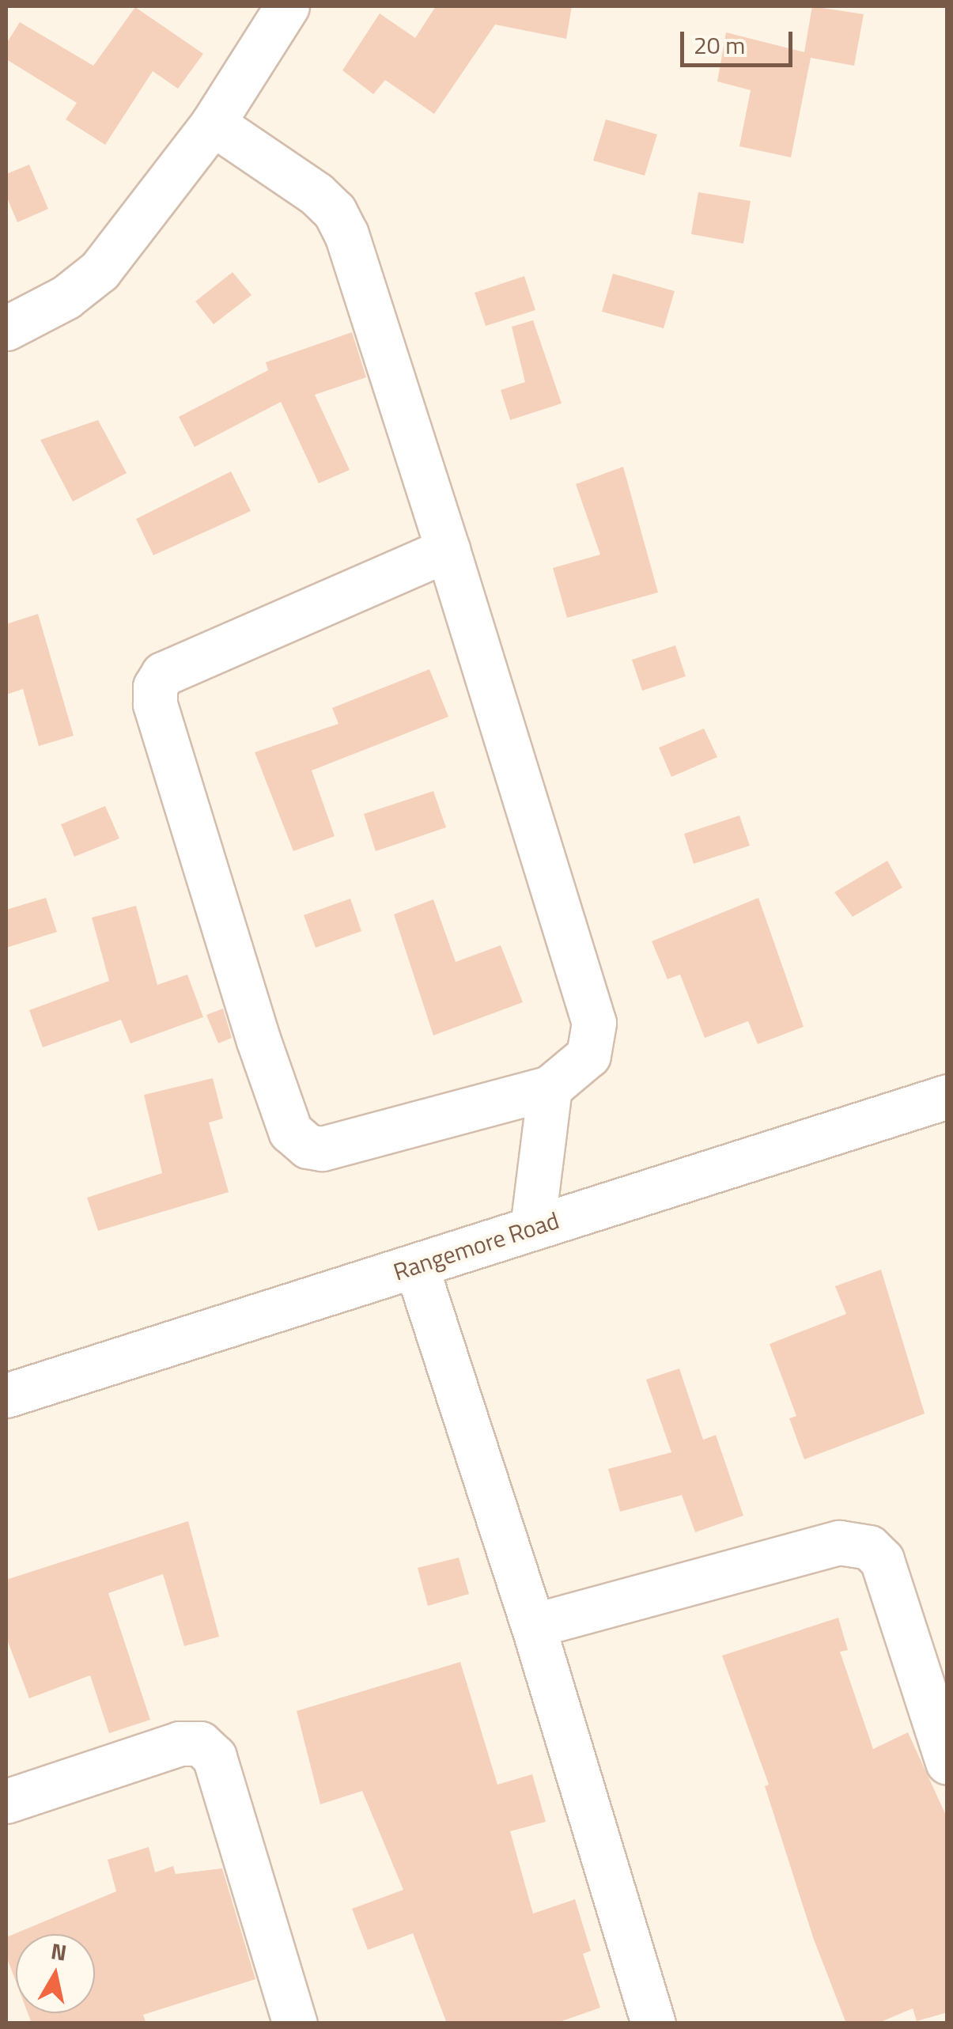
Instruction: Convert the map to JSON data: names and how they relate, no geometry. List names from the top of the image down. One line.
{"streets":{"street":["Rangemore Road"]},"scale_bar":"20 m","north":"top"}
